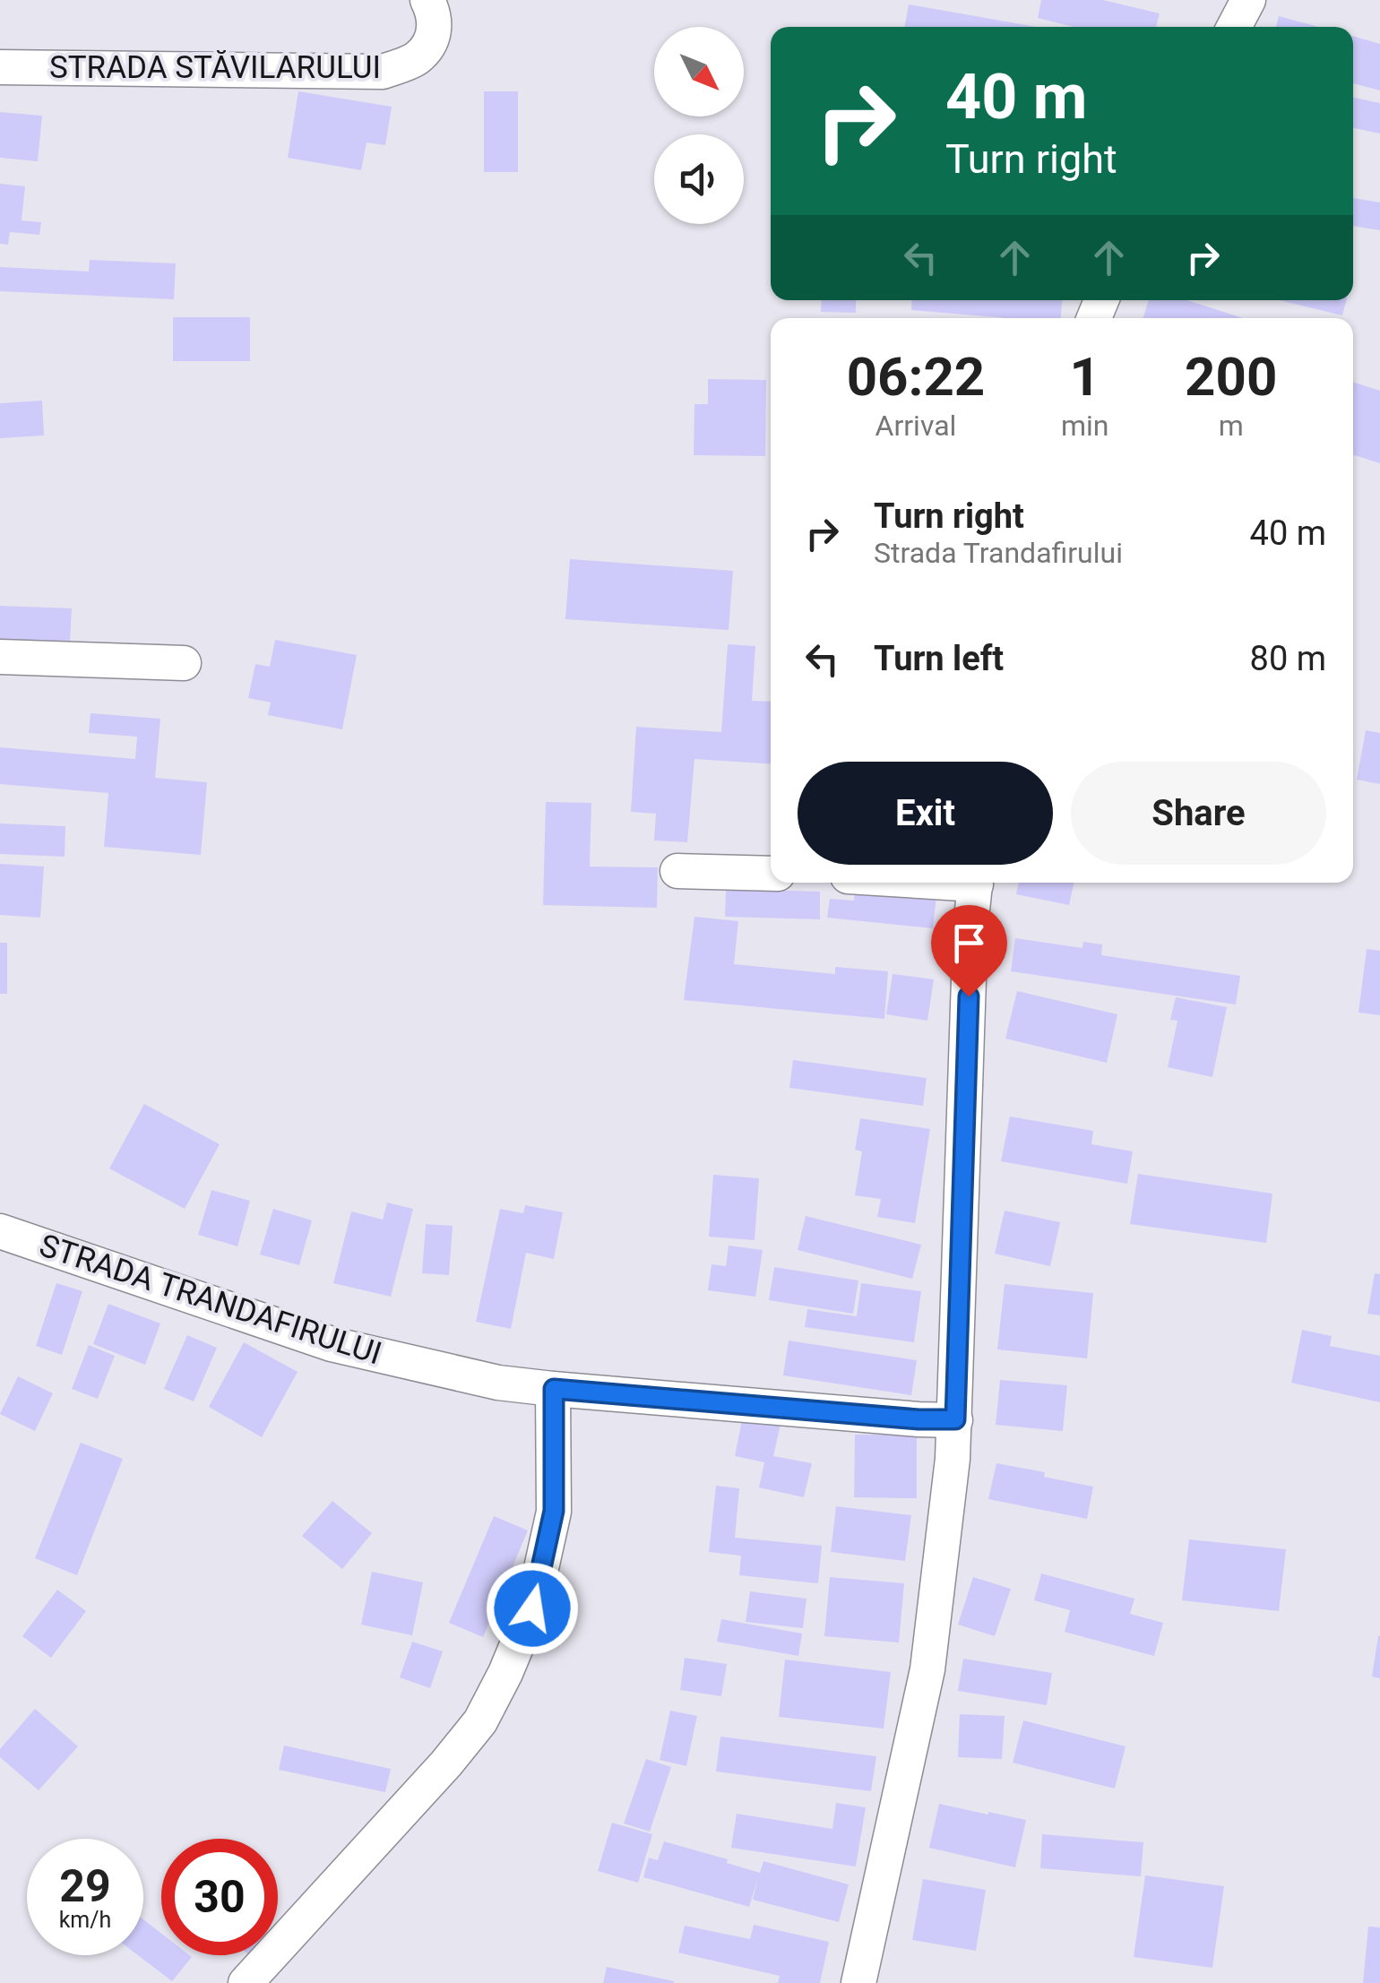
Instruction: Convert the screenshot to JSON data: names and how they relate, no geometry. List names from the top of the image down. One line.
{"streets":{"street":["STRADA STĂVILARULUI","STRADA TRANDAFIRULUI"]},"north":"bottom right","page":{"turn":["40 m","Turn right"],"eta":["06:22","Arrival","1","min","200","m"],"list":[{"name":"Turn right","note":"Strada Trandafirului","value":"40 m"},{"name":"Turn left","value":"80 m"}],"buttons":["Exit","Share"],"speed":"29 km/h","limit":"30"}}
